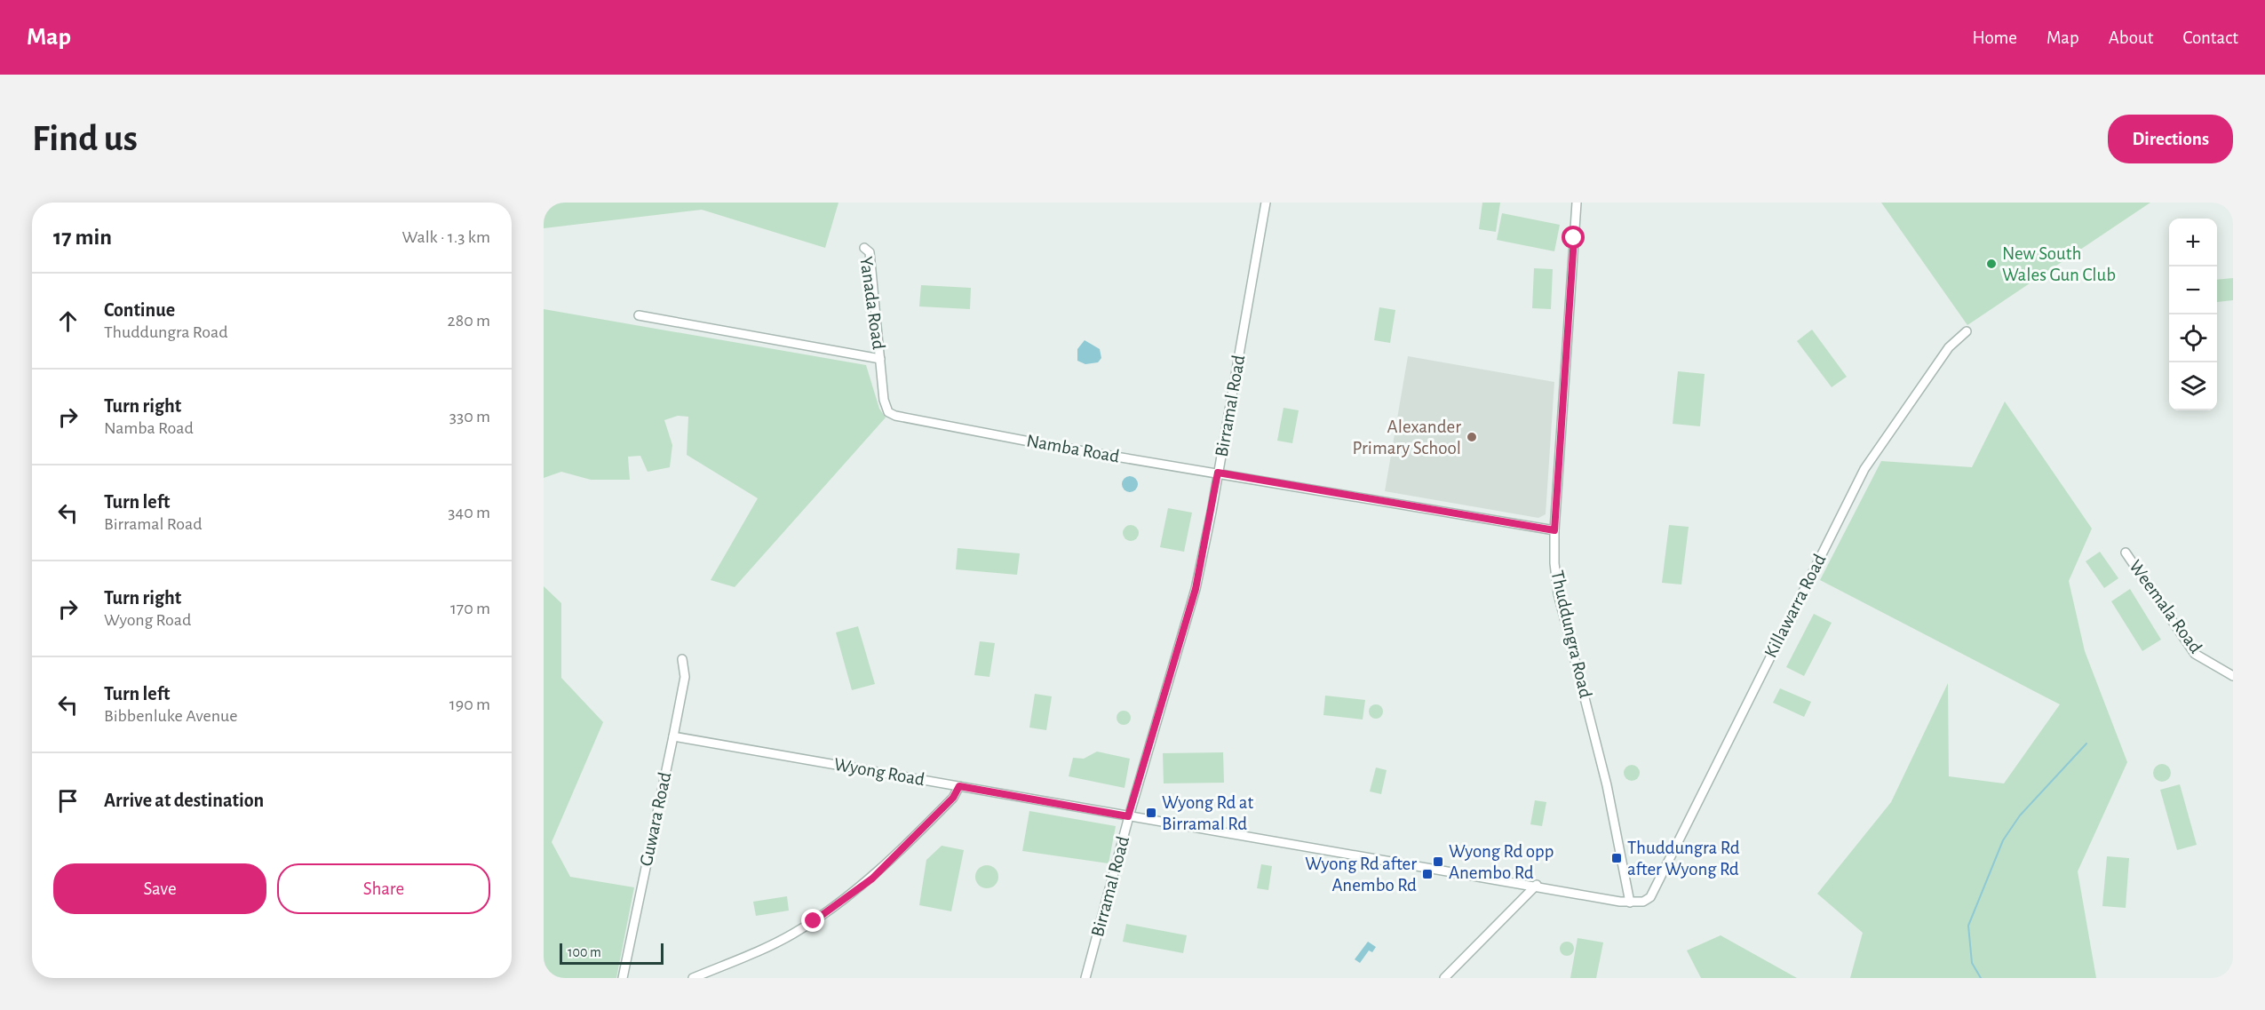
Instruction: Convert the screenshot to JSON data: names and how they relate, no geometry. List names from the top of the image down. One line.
{"streets":{"street":["Yanada Road","Birramal Road","Namba Road","Killawarra Road","Weemala Road","Thuddungra Road","Wyong Road","Guwara Road"]},"crossings":[["Yanada Road","Namba Road"],["Birramal Road","Namba Road"],["Birramal Road","Wyong Road"],["Namba Road","Thuddungra Road"],["Killawarra Road","Wyong Road"],["Thuddungra Road","Wyong Road"],["Wyong Road","Guwara Road"]],"places":{"other":["New South Wales Gun Club","Alexander Primary School"],"transit":["Wyong Rd at Birramal Rd","Thuddungra Rd after Wyong Rd","Wyong Rd opp Anembo Rd","Wyong Rd after Anembo Rd"]},"scale_bar":"100 m","page":{"header":"Map","nav":["Home","Map","About","Contact"],"buttons":["Directions",["Save","Share"]],"title":"Find us","heading":["17 min","Walk · 1.3 km"],"map_buttons":["+","−"],"list":[["Continue","Thuddungra Road","280 m"],["Turn right","Namba Road","330 m"],["Turn left","Birramal Road","340 m"],["Turn right","Wyong Road","170 m"],["Turn left","Bibbenluke Avenue","190 m"],"Arrive at destination"],"scale":"100 m"}}
